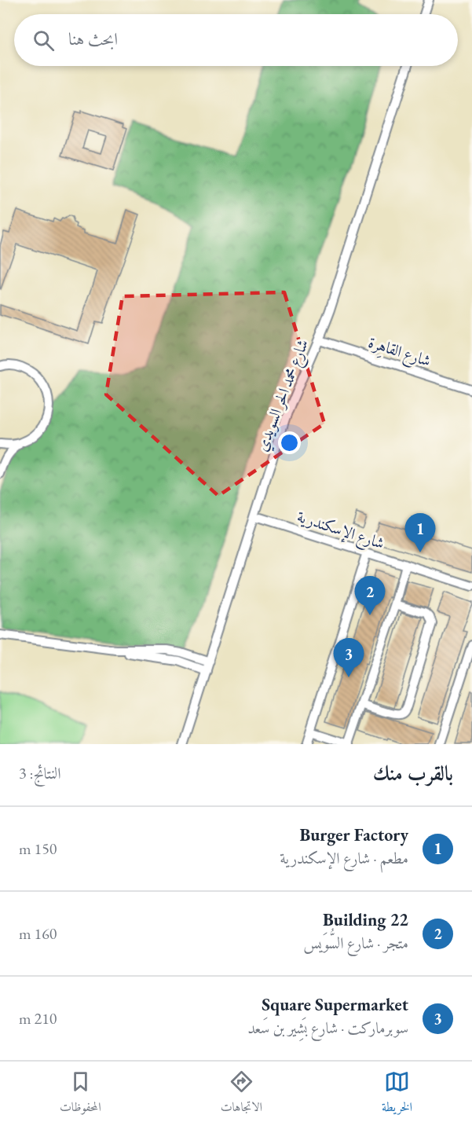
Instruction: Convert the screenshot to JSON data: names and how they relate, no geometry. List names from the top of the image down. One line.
{"streets":{"street":["شارع القاهِرة","شارع محمد الحر السويدي","شارع الإسكندرية"]},"crossings":[["شارع القاهِرة","شارع محمد الحر السويدي"],["شارع محمد الحر السويدي","شارع الإسكندرية"]],"page":{"search":"ابحث هنا","pins":["1","2","3"],"heading":["بالقرب منك","النتائج: 3"],"list":[{"mark":"1","name":"Burger Factory","note":"مطعم · شارع الإسكندرية","value":"150 m"},{"mark":"2","name":"Building 22","note":"متجر · شارع السُّوَيس","value":"160 m"},{"mark":"3","name":"Square Supermarket","note":"سوبرماركت · شارع بَشِير بن سَعد","value":"210 m"}],"nav":["الخريطة","الاتجاهات","المحفوظات"]}}
